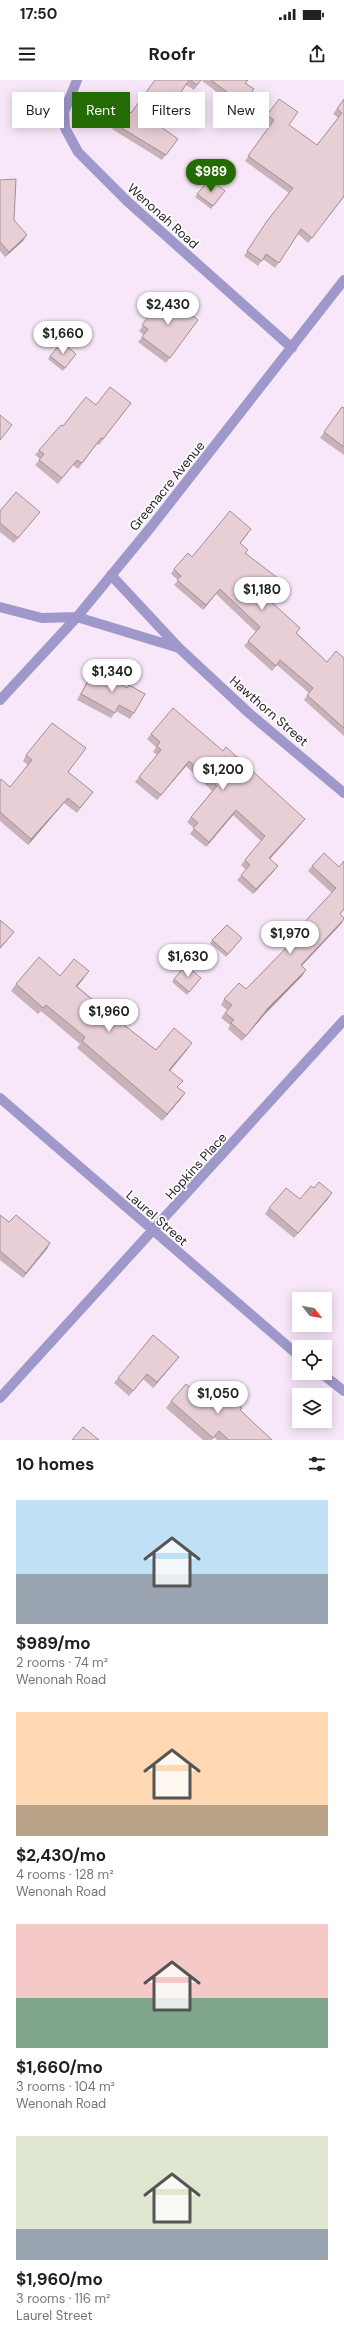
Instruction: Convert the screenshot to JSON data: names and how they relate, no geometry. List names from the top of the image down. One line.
{"streets":{"street":["Wenonah Road","Greenacre Avenue","Hawthorn Street","Hopkins Place","Laurel Street"]},"crossings":[["Wenonah Road","Greenacre Avenue"],["Greenacre Avenue","Hawthorn Street"],["Hopkins Place","Laurel Street"]],"north":"bottom right","page":{"status":"17:50","header":"Roofr","chip":["Buy","Rent","Filters","New"],"price":["$989","$2,430","$1,660","$1,180","$1,340","$1,200","$1,970","$1,630","$1,960","$1,050"],"heading":"10 homes","list":[{"name":"$989/mo","note":"2 rooms · 74 m² · Wenonah Road"},{"name":"$2,430/mo","note":"4 rooms · 128 m² · Wenonah Road"},{"name":"$1,660/mo","note":"3 rooms · 104 m² · Wenonah Road"},{"name":"$1,960/mo","note":"3 rooms · 116 m² · Laurel Street"}]}}
